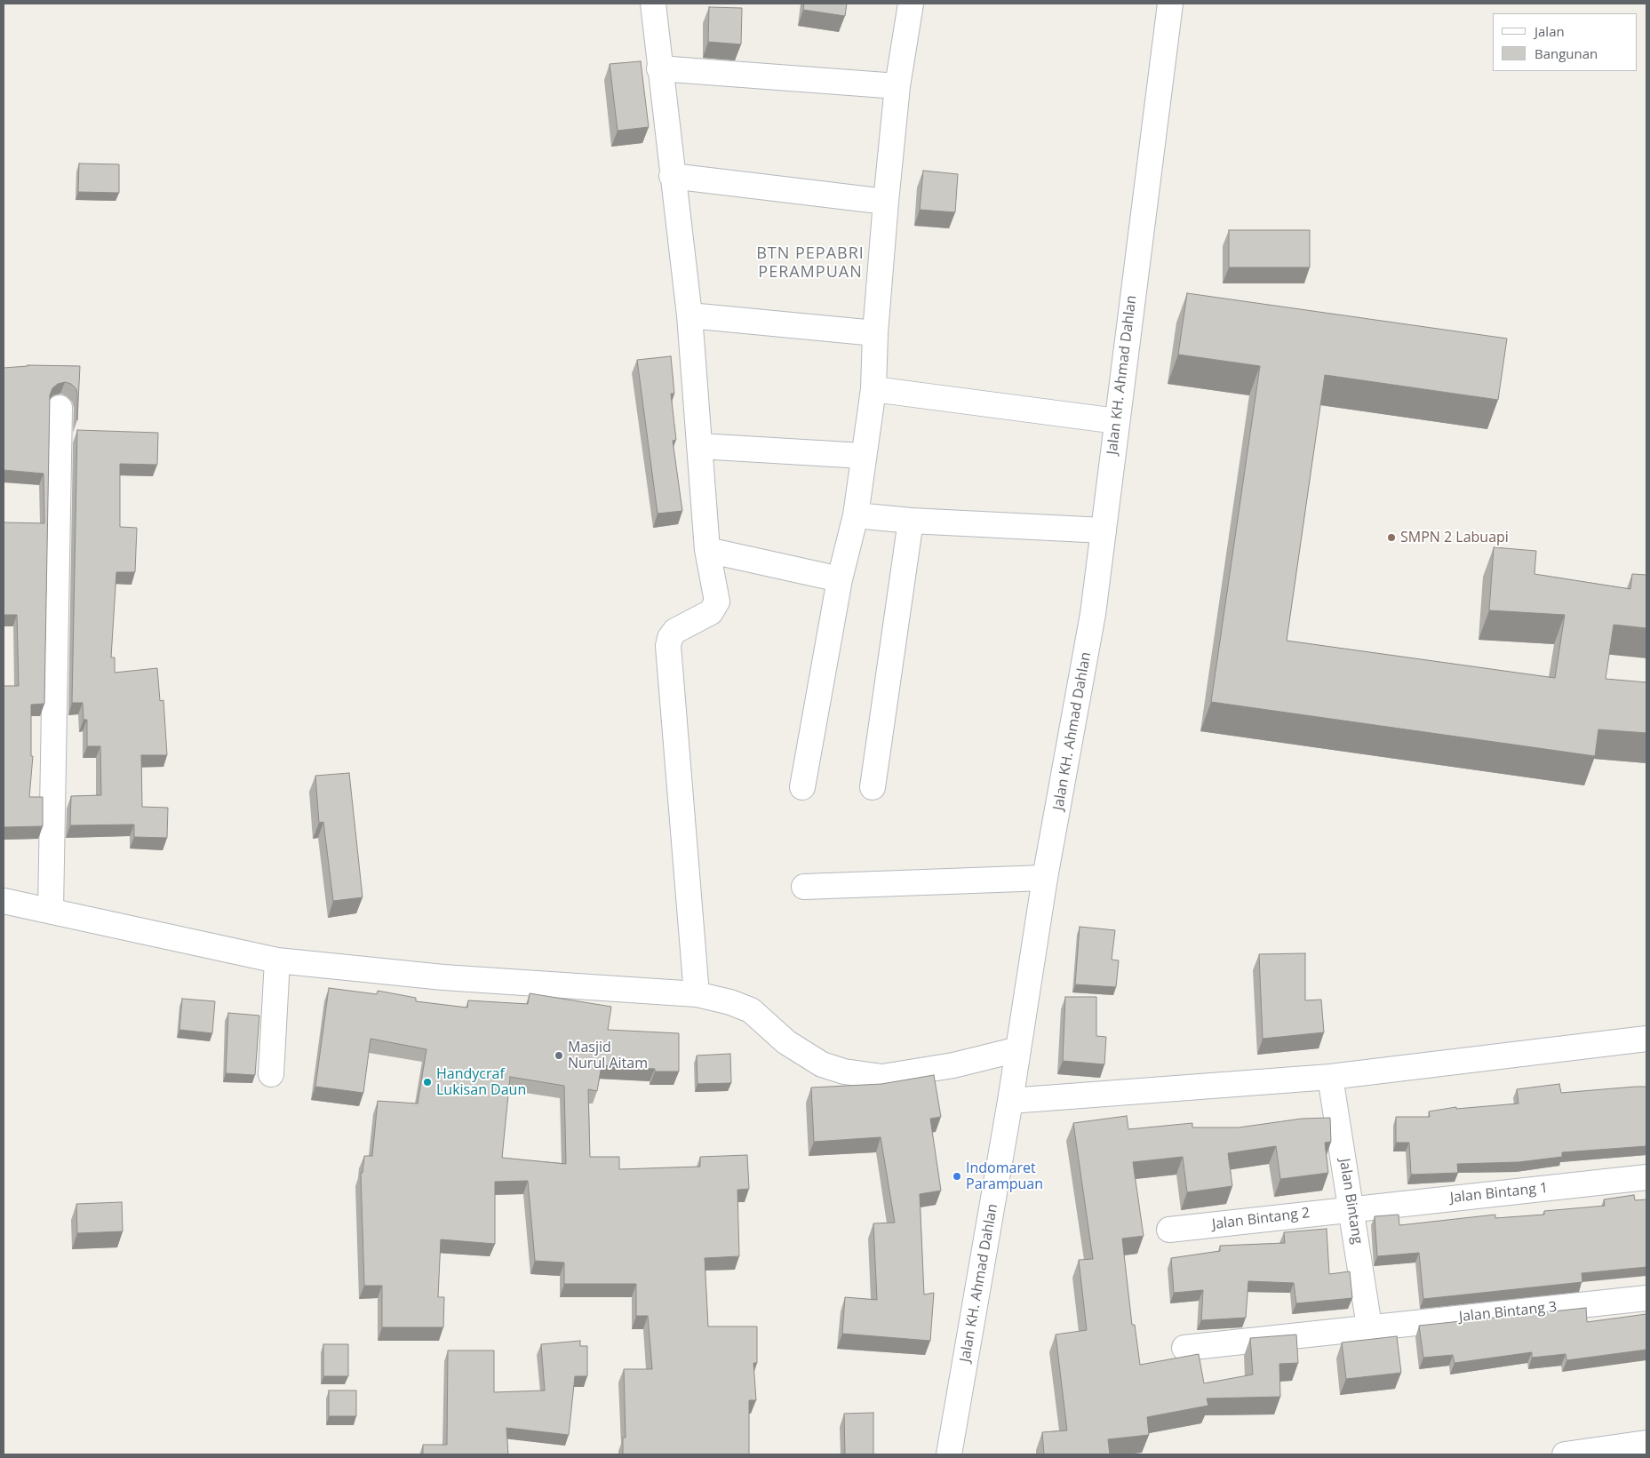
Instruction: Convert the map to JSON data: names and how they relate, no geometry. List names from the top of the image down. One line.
{"streets":{"street":["Jalan KH. Ahmad Dahlan","Jalan Bintang 1","Jalan Bintang","Jalan Bintang 2","Jalan Bintang 3"]},"crossings":[["Jalan Bintang 1","Jalan Bintang"],["Jalan Bintang 1","Jalan Bintang 2"],["Jalan Bintang","Jalan Bintang 2"],["Jalan Bintang","Jalan Bintang 3"]],"districts":["BTN PEPABRI PERAMPUAN"],"places":["SMPN 2 Labuapi","Masjid Nurul Aitam","Handycraf Lukisan Daun","Indomaret Parampuan"],"legend":["Jalan","Bangunan"]}
